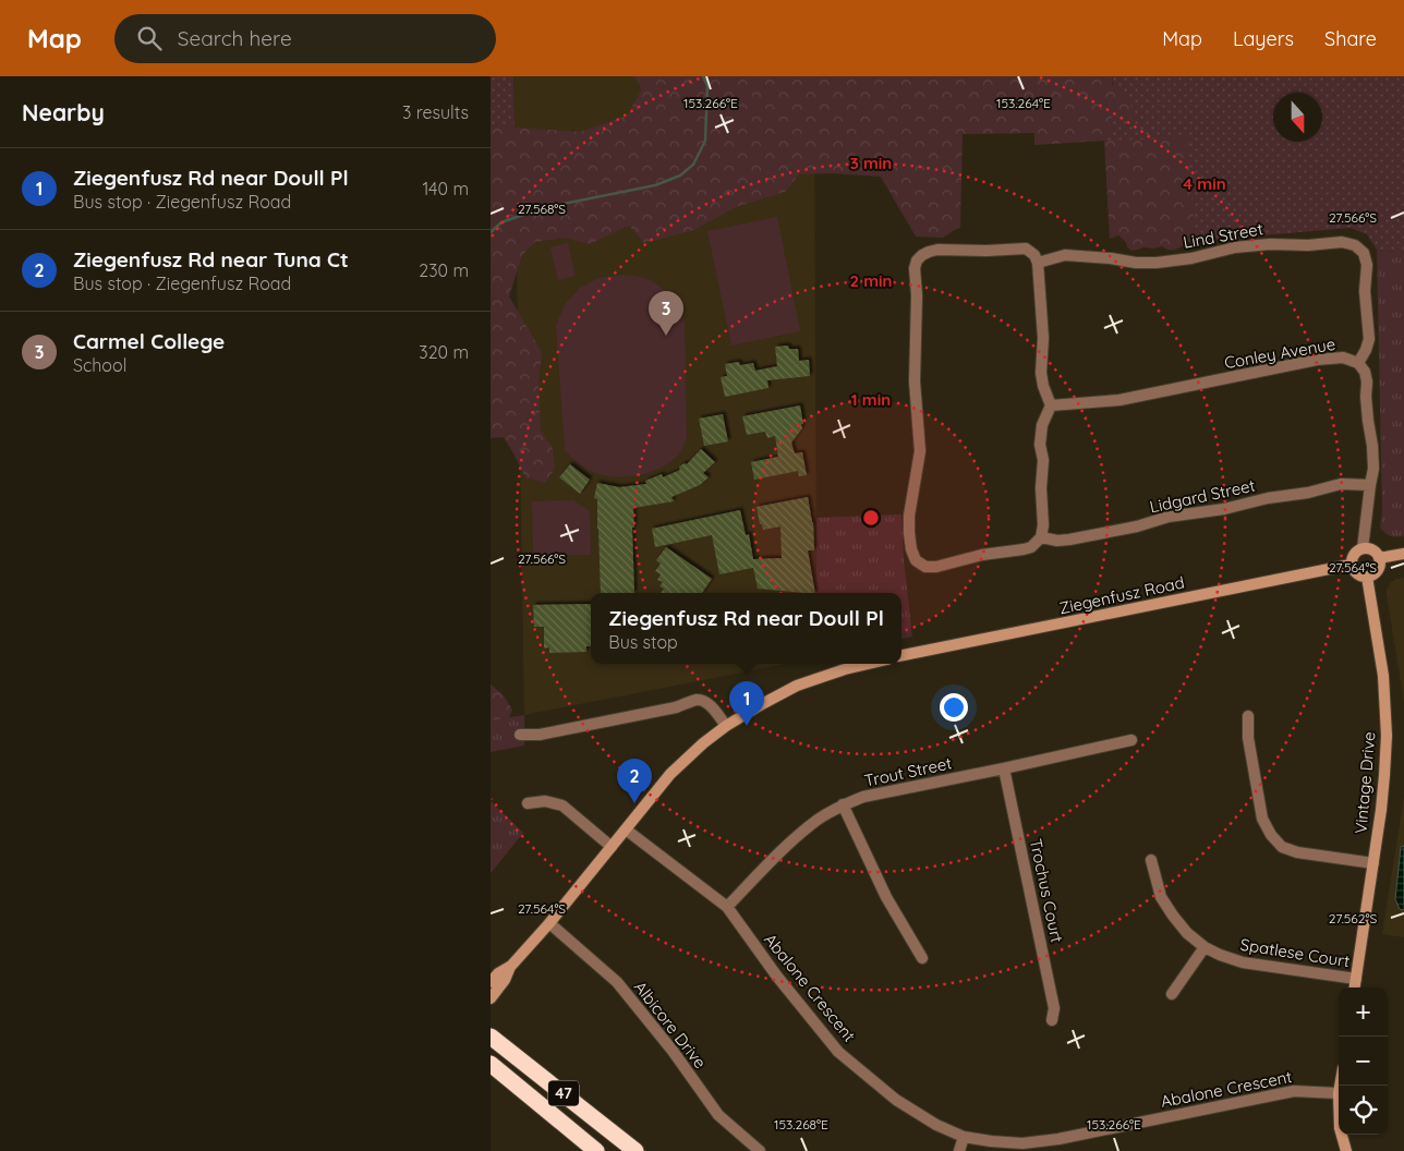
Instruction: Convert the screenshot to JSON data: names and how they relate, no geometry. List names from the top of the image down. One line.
{"streets":{"highway":["47"],"street":["Lind Street","Conley Avenue","Lidgard Street","Ziegenfusz Road","Trout Street","Vintage Drive","Trochus Court","Spatlese Court","Abalone Crescent","Albicore Drive"]},"crossings":[["Lind Street","Conley Avenue"],["Conley Avenue","Lidgard Street"],["Conley Avenue","Ziegenfusz Road"],["Conley Avenue","Vintage Drive"],["Ziegenfusz Road","Vintage Drive"],["Trout Street","Trochus Court"],["Trout Street","Abalone Crescent"],["Vintage Drive","Spatlese Court"]],"north":"bottom","page":{"header":"Map","search":"Search here","nav":["Map","Layers","Share"],"heading":["Nearby","3 results"],"list":[{"mark":"1","name":"Ziegenfusz Rd near Doull Pl","note":"Bus stop · Ziegenfusz Road","value":"140 m"},{"mark":"2","name":"Ziegenfusz Rd near Tuna Ct","note":"Bus stop · Ziegenfusz Road","value":"230 m"},{"mark":"3","name":"Carmel College","note":"School","value":"320 m"}],"pins":["3","1","2"],"popup":["Ziegenfusz Rd near Doull Pl","Bus stop"],"map_buttons":["+","−"]},"coordinates":["153.266°E","153.264°E","27.568°S","27.566°S","27.564°S","27.562°S","153.268°E"],"rings":["3 min","4 min","2 min","1 min"]}
